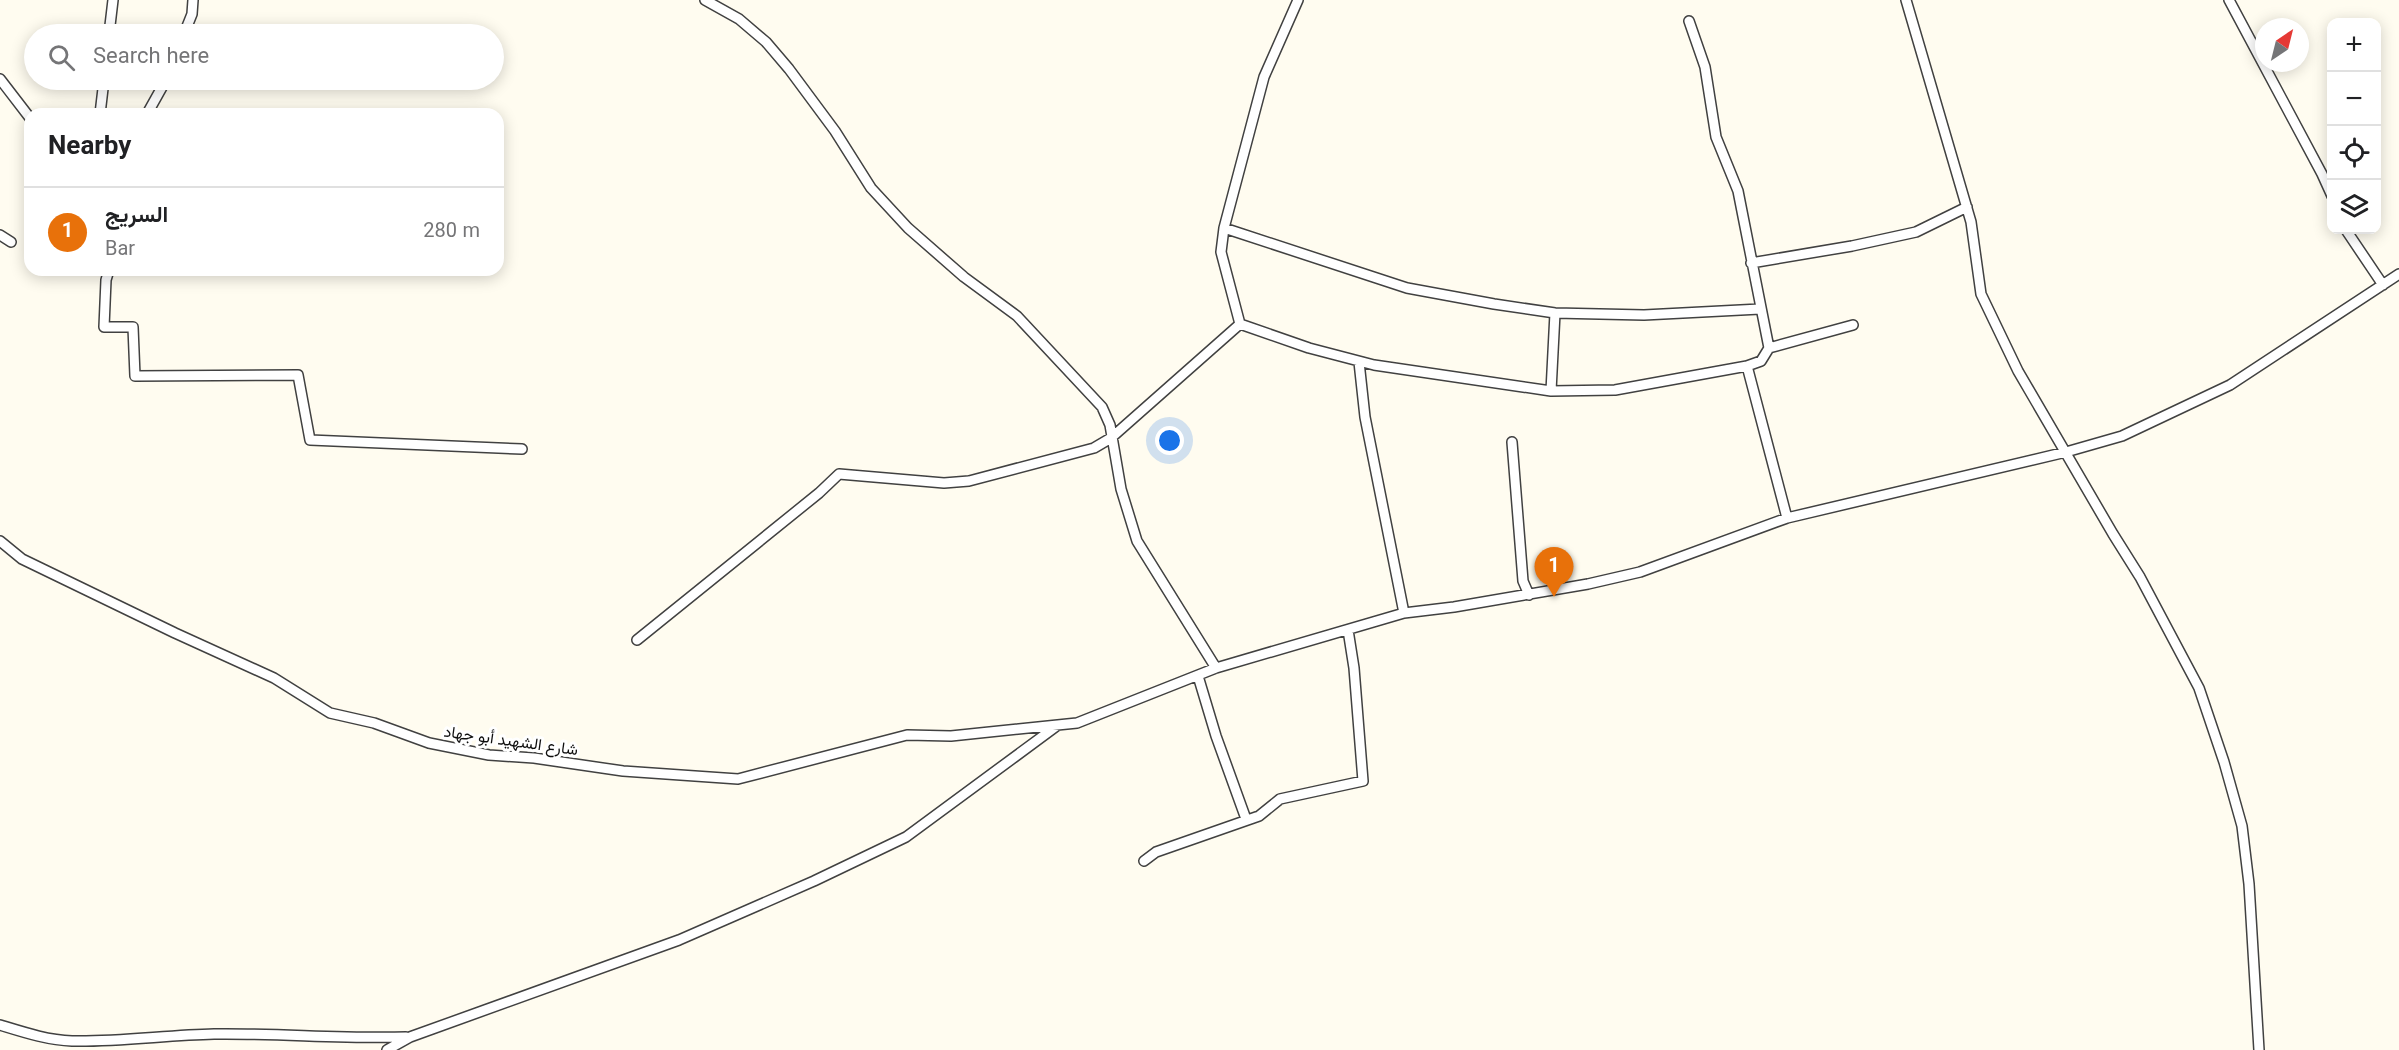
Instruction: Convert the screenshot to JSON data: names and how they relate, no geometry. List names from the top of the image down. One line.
{"streets":{"street":["شارع الشهيد أبو جهاد"]},"north":"top right","page":{"map_buttons":["+","−"],"search":"Search here","heading":"Nearby","list":[{"mark":"1","name":"السريج","note":"Bar","value":"280 m"}],"pins":"1"}}
